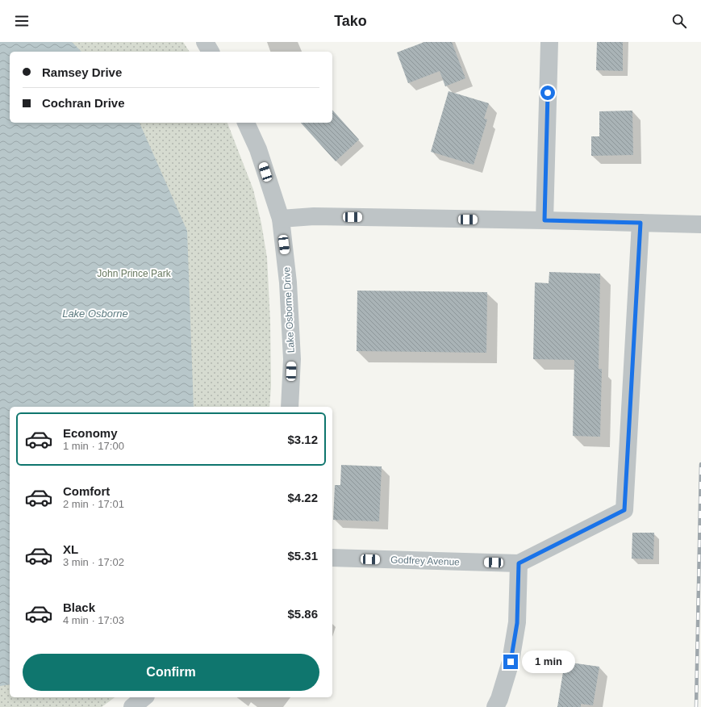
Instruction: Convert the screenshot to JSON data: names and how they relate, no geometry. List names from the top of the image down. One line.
{"streets":{"street":["Lake Osborne Drive","Godfrey Avenue"]},"water":["Lake Osborne"],"parks":["John Prince Park"],"page":{"header":"Tako","banner":["Ramsey Drive","Cochran Drive"],"list":[{"name":"Economy","note":"1 min · 17:00","value":"$3.12"},{"name":"Comfort","note":"2 min · 17:01","value":"$4.22"},{"name":"XL","note":"3 min · 17:02","value":"$5.31"},{"name":"Black","note":"4 min · 17:03","value":"$5.86"}],"buttons":"Confirm","bubble":"1 min"}}
